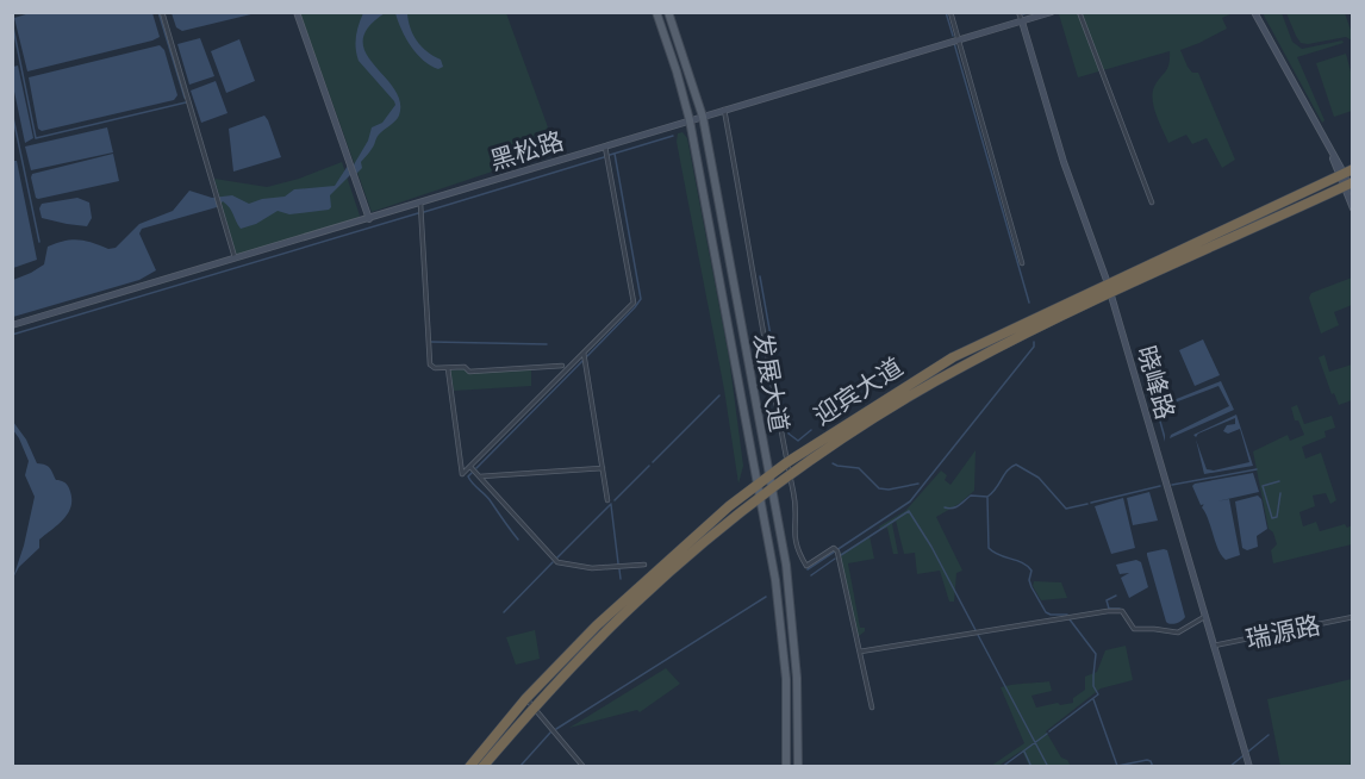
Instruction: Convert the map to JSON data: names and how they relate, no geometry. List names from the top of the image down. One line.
{"streets":{"highway":["迎宾大道"],"main road":["发展大道"],"street":["黑松路","晓峰路","瑞源路"]},"crossings":[["黑松路","发展大道"],["黑松路","晓峰路"],["发展大道","迎宾大道"],["晓峰路","迎宾大道"],["晓峰路","瑞源路"]]}
